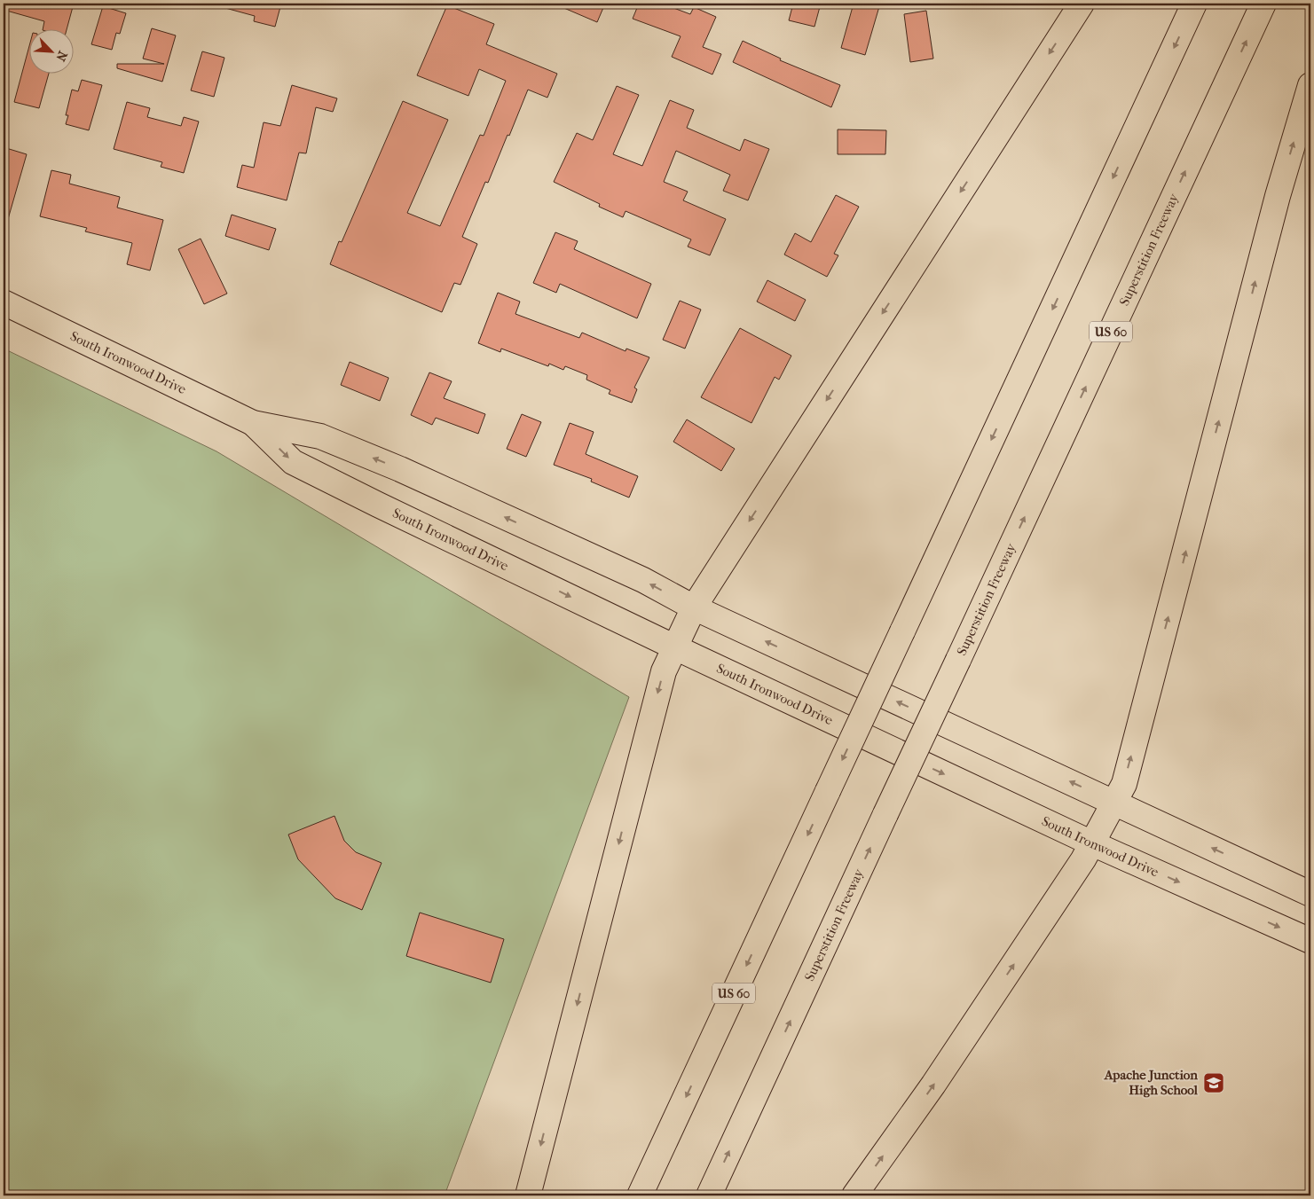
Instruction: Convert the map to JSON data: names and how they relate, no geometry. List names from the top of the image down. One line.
{"streets":{"main road":["Superstition Freeway","US 60","South Ironwood Drive"]},"places":{"school or university":["Apache Junction High School"]},"north":"bottom right"}
